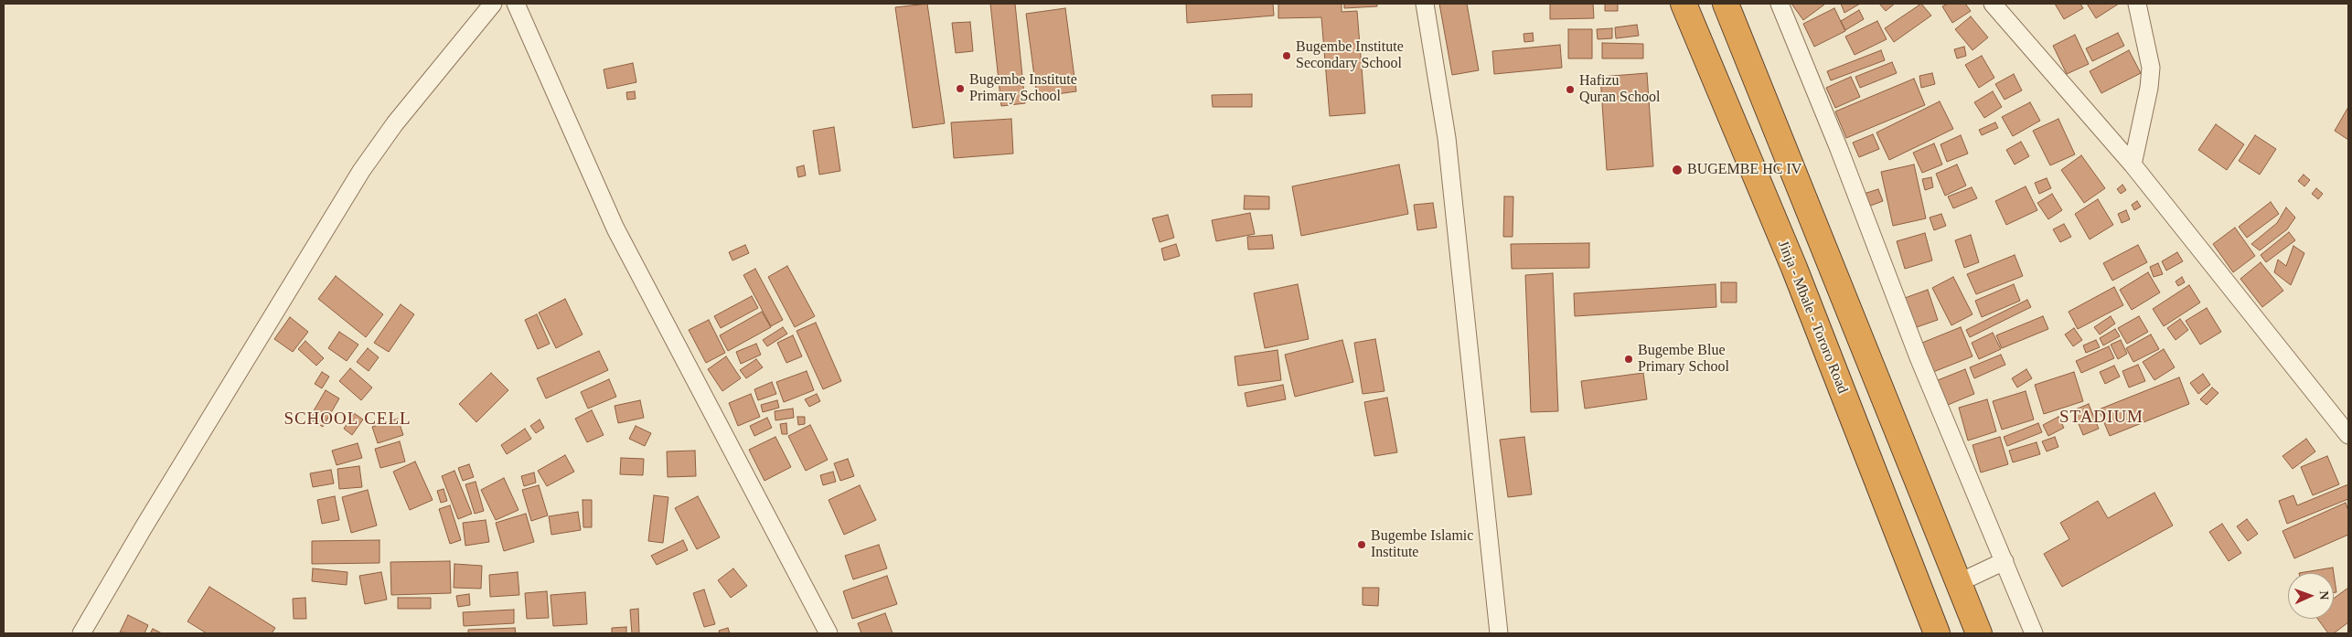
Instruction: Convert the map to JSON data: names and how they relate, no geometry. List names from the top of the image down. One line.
{"streets":{"highway":["Jinja - Mbale - Tororo Road"]},"districts":["STADIUM","SCHOOL CELL"],"places":["Bugembe Institute Secondary School","Bugembe Institute Primary School","Hafizu Quran School","BUGEMBE HC IV","Bugembe Blue Primary School","Bugembe Islamic Institute"],"north":"right"}
